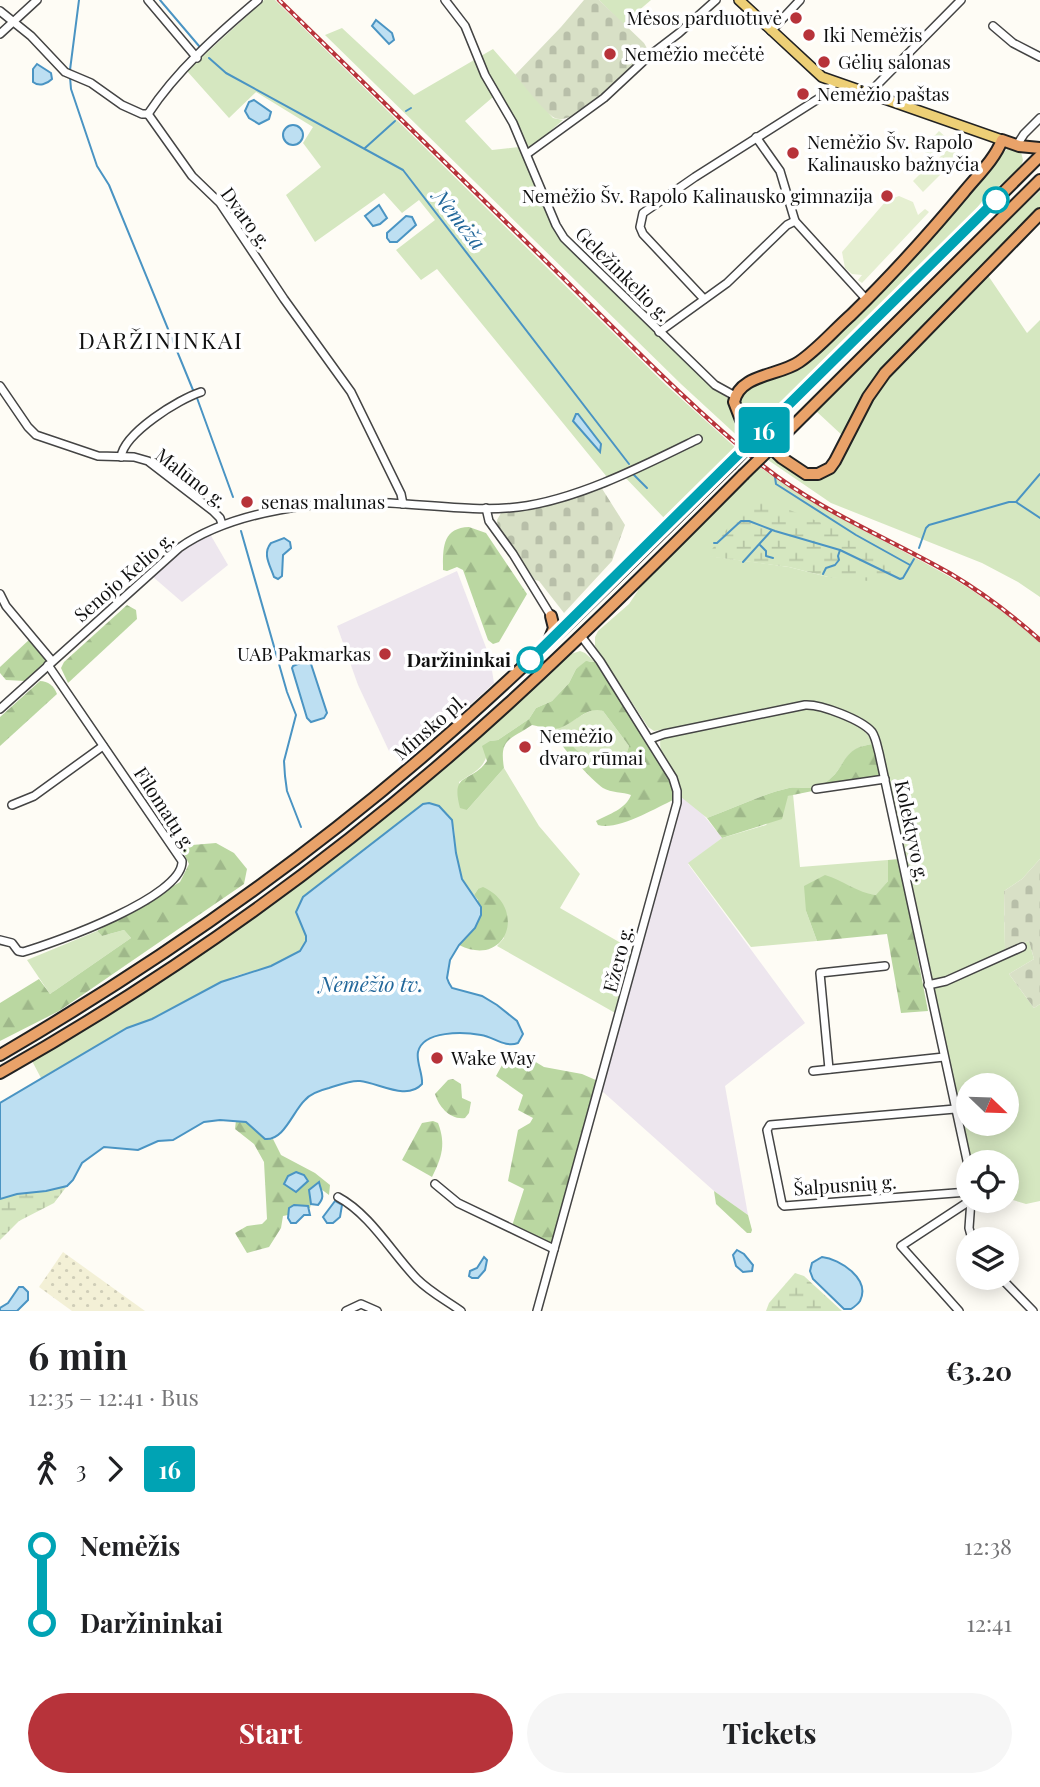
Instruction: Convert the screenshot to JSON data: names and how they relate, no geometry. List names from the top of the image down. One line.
{"streets":{"highway":["Minsko pl."],"street":["Dvaro g.","Geležinkelio g.","Malūno g.","Senojo Kelio g.","Filomatų g.","Kolektyvo g.","Ežero g.","Šalpusnių g."]},"crossings":[["Dvaro g.","Senojo Kelio g."],["Malūno g.","Senojo Kelio g."],["Senojo Kelio g.","Filomatų g."],["Minsko pl.","Ežero g."],["Kolektyvo g.","Ežero g."],["Kolektyvo g.","Šalpusnių g."]],"districts":["DARŽININKAI"],"water":["Nemėža","Nemėžio tv."],"places":["Mėsos parduotuvė","Iki Nemėžis","Nemėžio mečėtė","Gėlių salonas","Nemėžio paštas","Nemėžio Šv. Rapolo Kalinausko bažnyčia","Nemėžio Šv. Rapolo Kalinausko gimnazija","senas malunas","UAB Pakmarkas","Daržininkai","Nemėžio dvaro rūmai","Wake Way"],"lines":["bus line 16"],"north":"bottom right","page":{"on_map":"16","heading":["6 min","12:35 – 12:41 · Bus","€3.20"],"legs":["3","16"],"list":[{"name":"Nemėžis","value":"12:38"},{"name":"Daržininkai","value":"12:41"}],"buttons":["Start","Tickets"]}}
